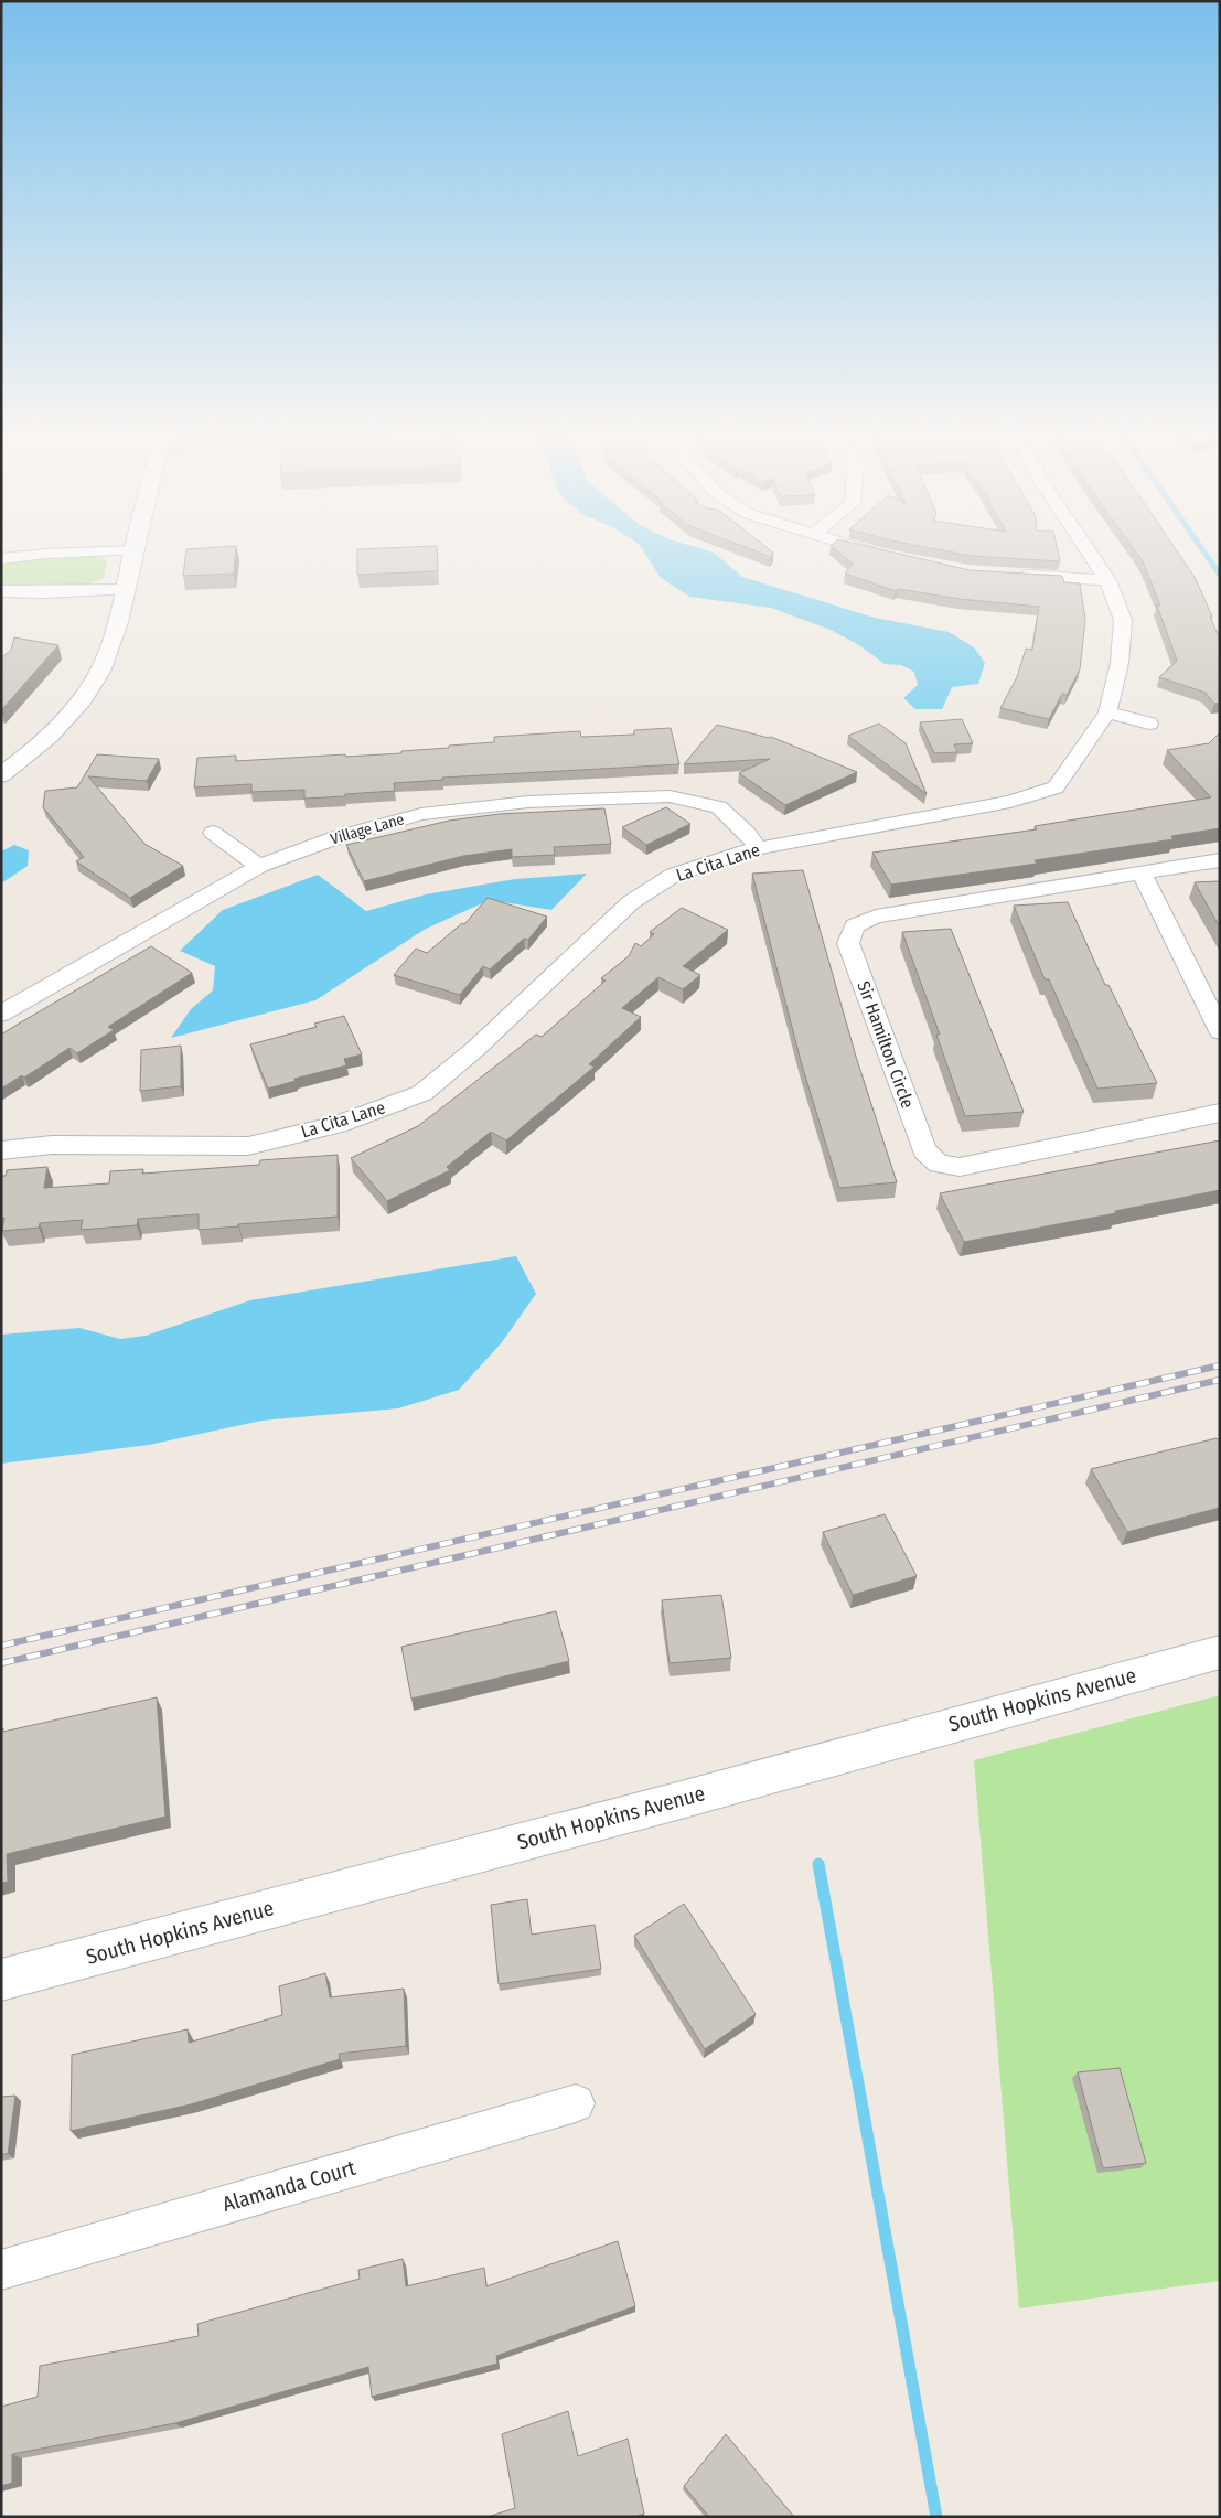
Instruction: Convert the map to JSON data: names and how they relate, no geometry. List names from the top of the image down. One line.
{"streets":{"street":["Village Lane","La Cita Lane","Sir Hamilton Circle","South Hopkins Avenue","Alamanda Court"]},"crossings":[["Village Lane","La Cita Lane"]]}
